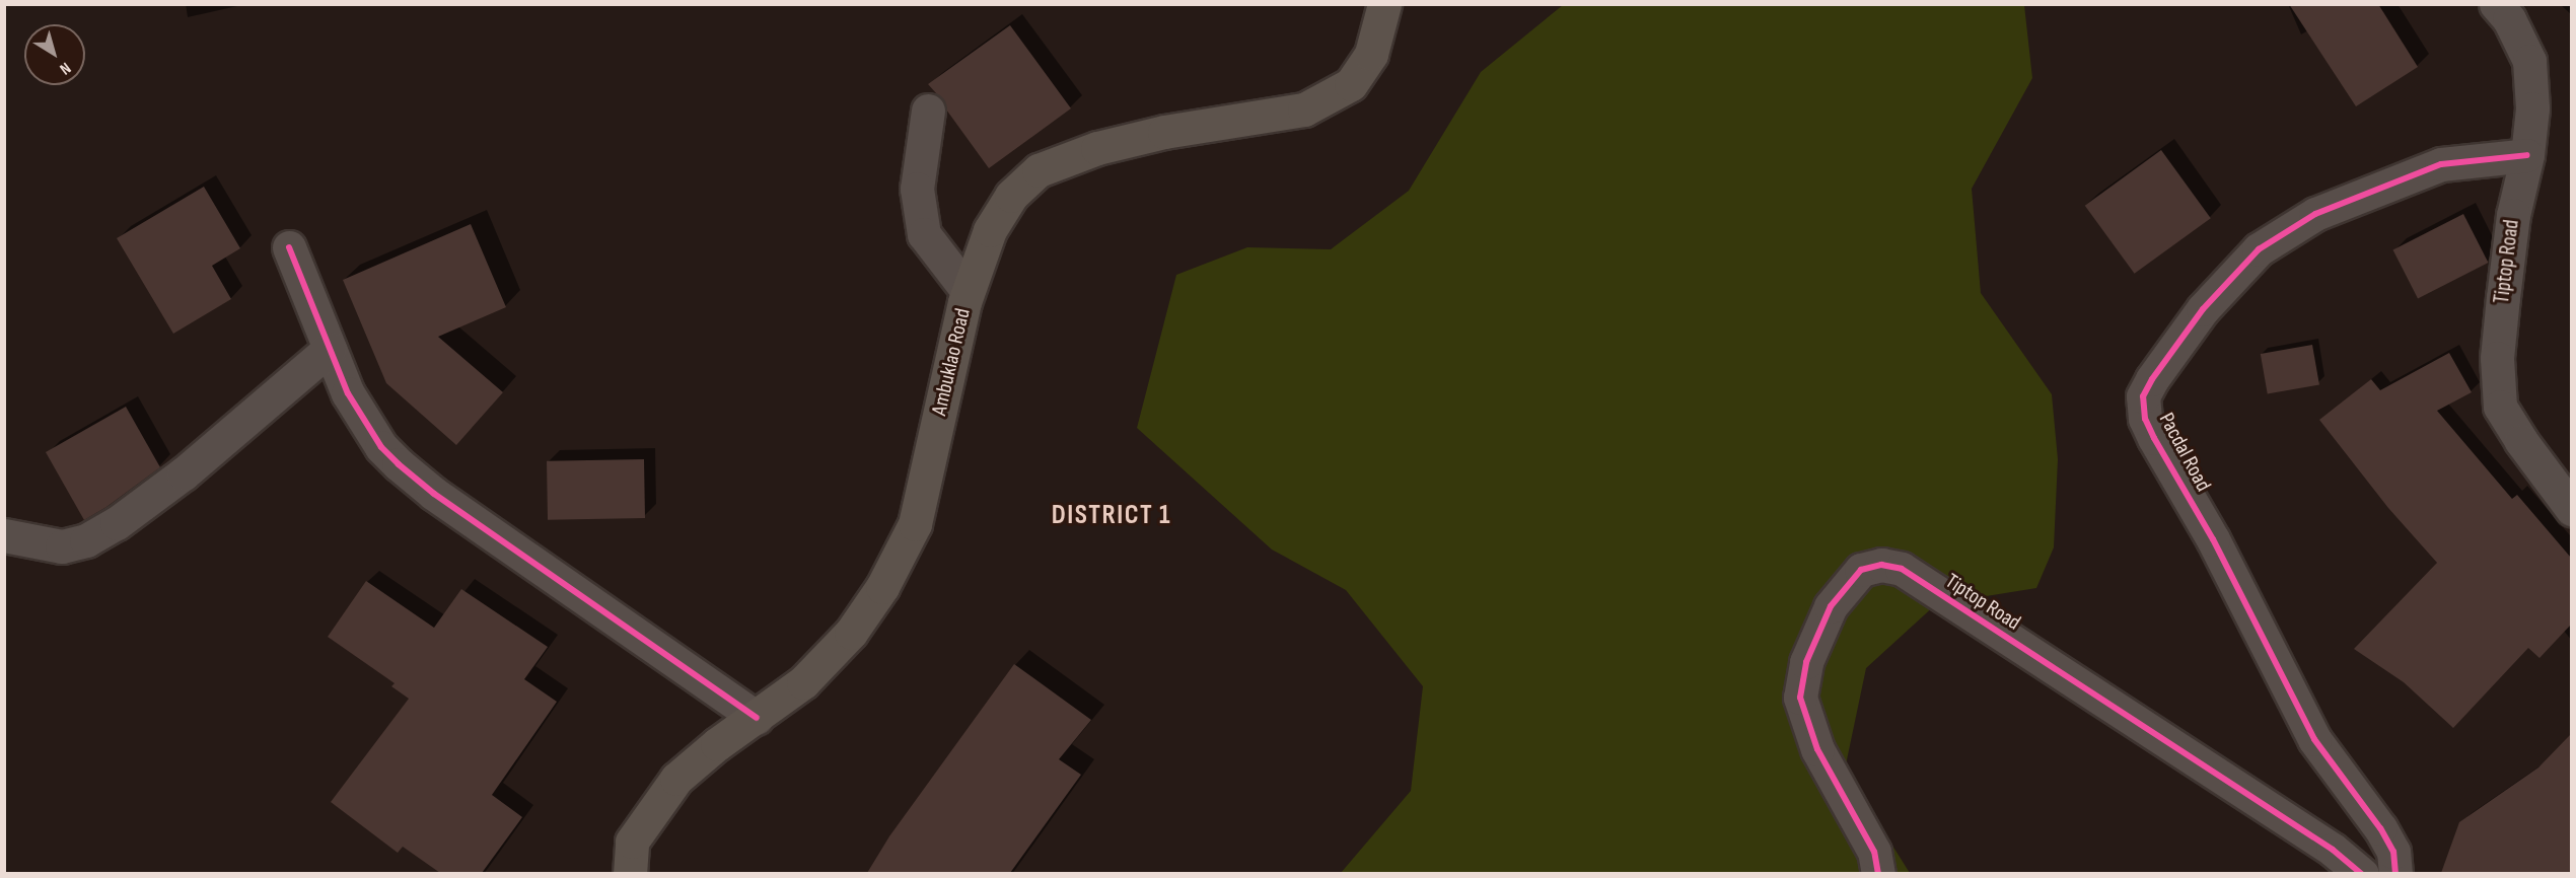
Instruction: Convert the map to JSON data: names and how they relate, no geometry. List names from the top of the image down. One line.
{"streets":{"main road":["Ambuklao Road"],"street":["Tiptop Road","Pacdal Road"]},"crossings":[["Tiptop Road","Pacdal Road"]],"districts":["DISTRICT 1"],"north":"bottom right"}
